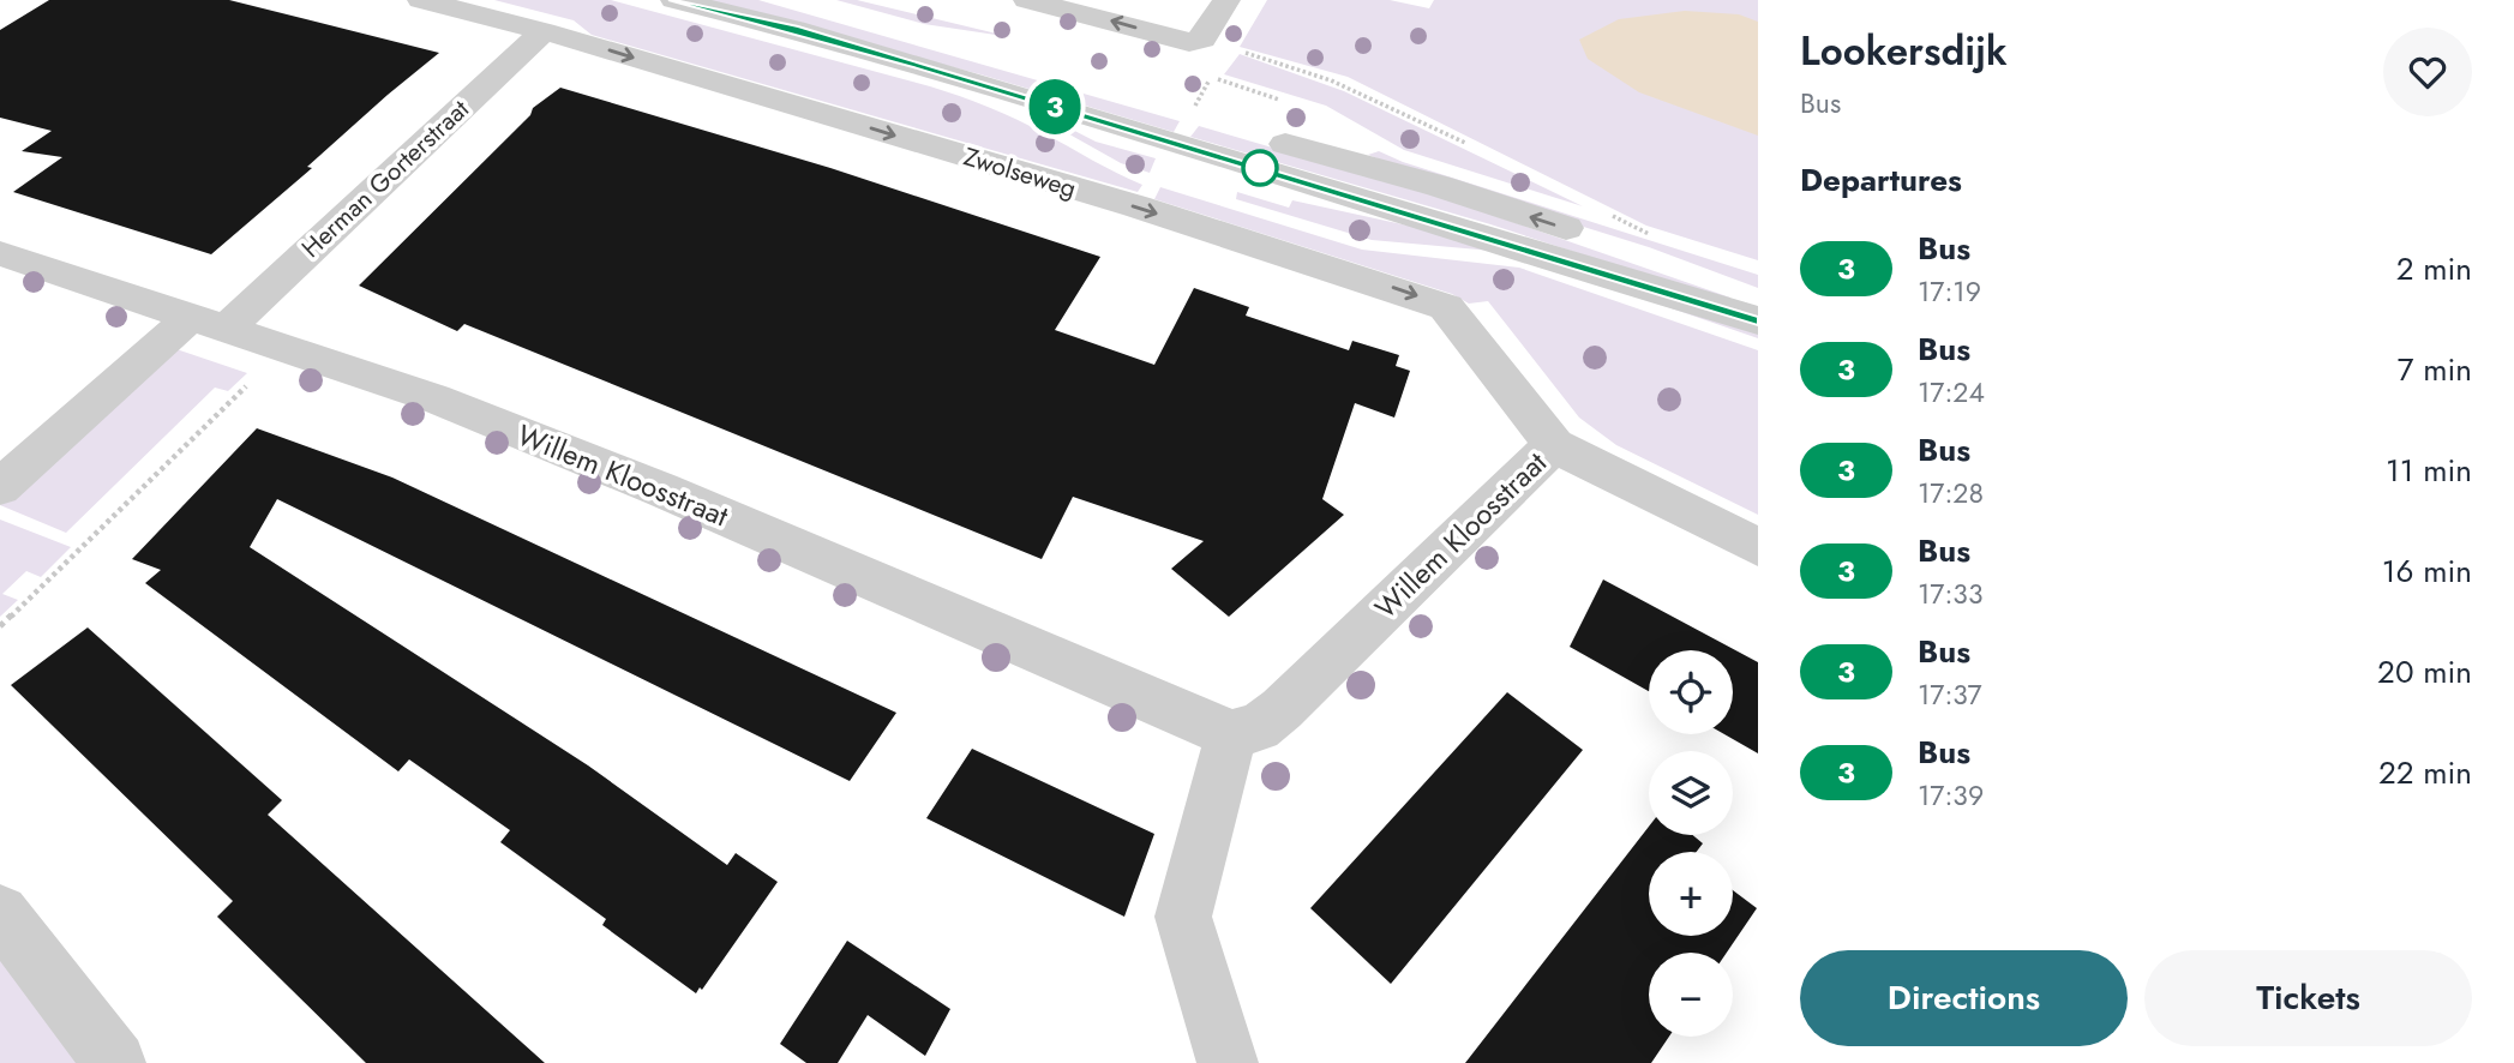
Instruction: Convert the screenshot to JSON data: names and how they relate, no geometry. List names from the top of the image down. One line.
{"streets":{"street":["Zwolseweg","Herman Gorterstraat","Willem Kloosstraat"]},"crossings":[["Zwolseweg","Herman Gorterstraat"],["Zwolseweg","Willem Kloosstraat"],["Herman Gorterstraat","Willem Kloosstraat"]],"lines":["bus line 3"],"page":{"on_map":"3","heading":[["Lookersdijk","Bus"],"Departures"],"list":[{"mark":"3","name":"Bus","note":"17:19","value":"2 min"},{"mark":"3","name":"Bus","note":"17:24","value":"7 min"},{"mark":"3","name":"Bus","note":"17:28","value":"11 min"},{"mark":"3","name":"Bus","note":"17:33","value":"16 min"},{"mark":"3","name":"Bus","note":"17:37","value":"20 min"},{"mark":"3","name":"Bus","note":"17:39","value":"22 min"}],"map_buttons":["+","−"],"buttons":["Directions","Tickets"]}}
